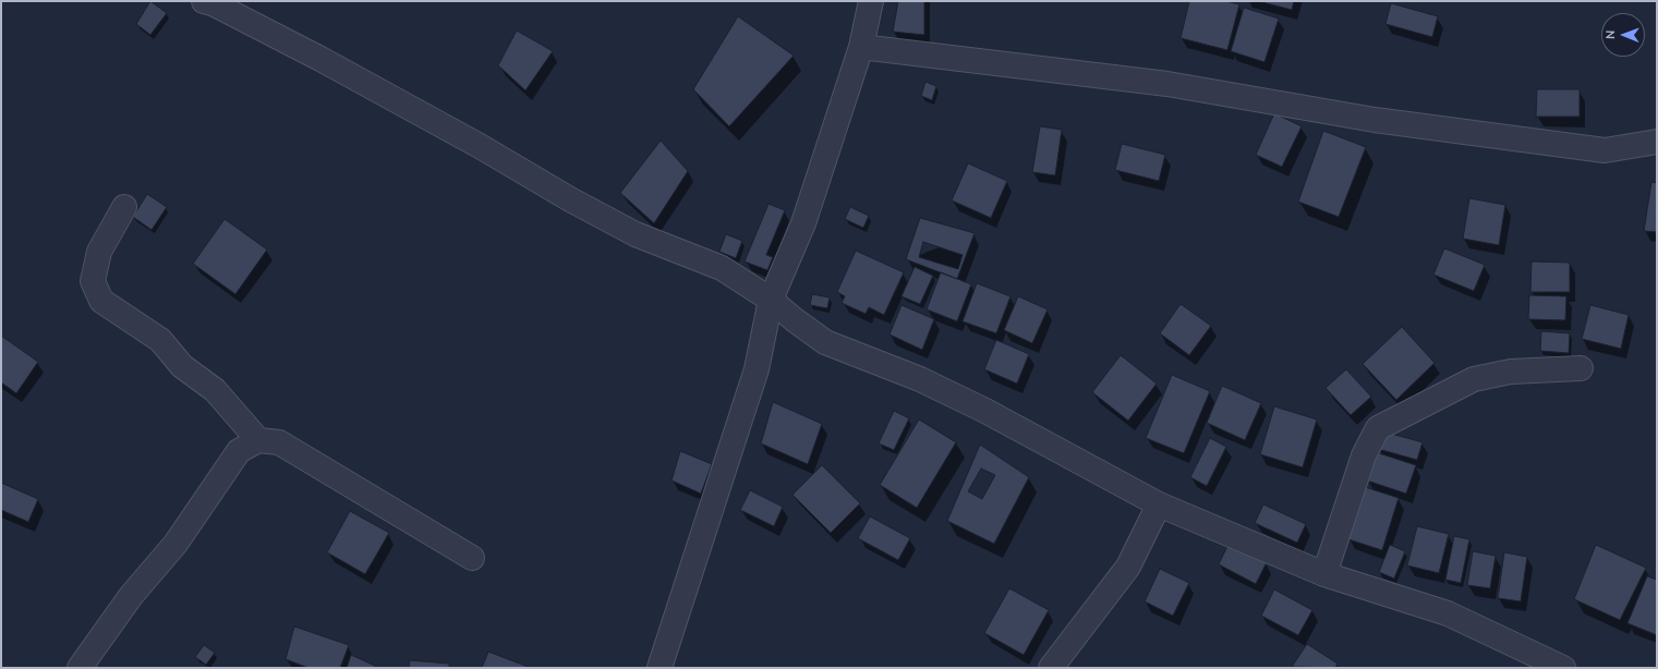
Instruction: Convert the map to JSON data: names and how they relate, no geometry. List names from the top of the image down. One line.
{"north":"left"}
